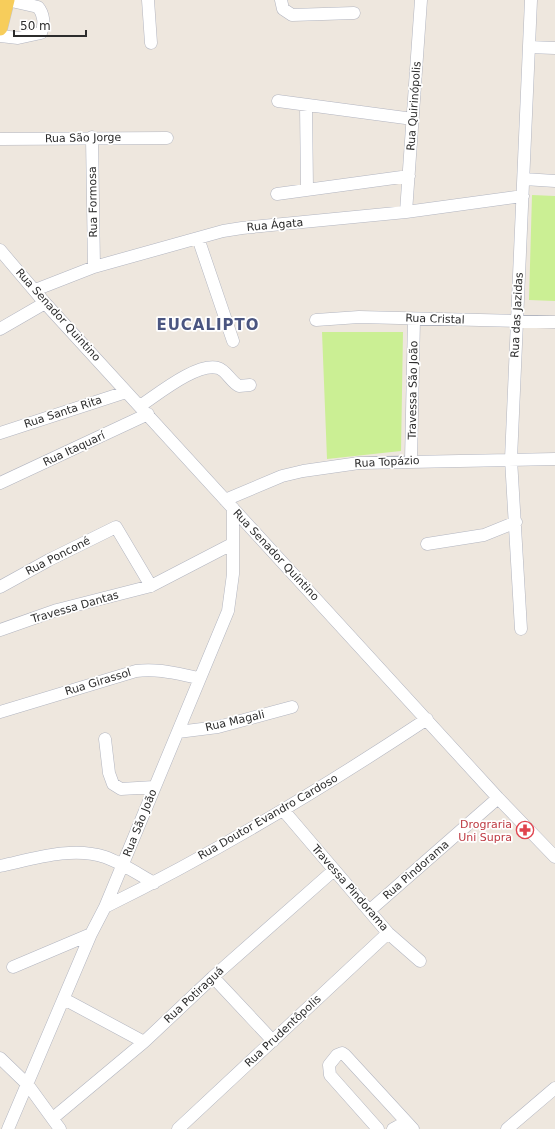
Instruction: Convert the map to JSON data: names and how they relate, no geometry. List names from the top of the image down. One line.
{"streets":{"street":["Rua Quirinópolis","Rua São Jorge","Rua Formosa","Rua Ágata","Rua Senador Quintino","Rua das Jazidas","Rua Cristal","Travessa São João","Rua Santa Rita","Rua Itaquarí","Rua Topázio","Rua Ponconé","Travessa Dantas","Rua Girassol","Rua Magali","Rua Doutor Evandro Cardoso","Rua São João","Rua Pindorama","Travessa Pindorama","Rua Potiraguá","Rua Prudentôpolis"]},"crossings":[["Rua Quirinópolis","Rua Ágata"],["Rua São Jorge","Rua Formosa"],["Rua Formosa","Rua Ágata"],["Rua Ágata","Rua Senador Quintino"],["Rua Ágata","Rua das Jazidas"],["Rua Senador Quintino","Rua Santa Rita"],["Rua Senador Quintino","Rua Itaquarí"],["Rua Senador Quintino","Rua Topázio"],["Rua Senador Quintino","Rua Doutor Evandro Cardoso"],["Rua Senador Quintino","Rua São João"],["Rua Senador Quintino","Rua Pindorama"],["Rua das Jazidas","Rua Cristal"],["Rua das Jazidas","Rua Topázio"],["Rua Cristal","Travessa São João"],["Travessa São João","Rua Topázio"],["Rua Topázio","Rua São João"],["Rua Ponconé","Travessa Dantas"],["Travessa Dantas","Rua São João"],["Rua Girassol","Rua São João"],["Rua Magali","Rua São João"],["Rua Doutor Evandro Cardoso","Rua São João"],["Rua Doutor Evandro Cardoso","Travessa Pindorama"],["Rua Pindorama","Travessa Pindorama"],["Travessa Pindorama","Rua Potiraguá"],["Travessa Pindorama","Rua Prudentôpolis"]],"districts":["EUCALIPTO"],"places":{"pharmacy":["Drograria Uni Supra"]},"scale_bar":"50 m"}
